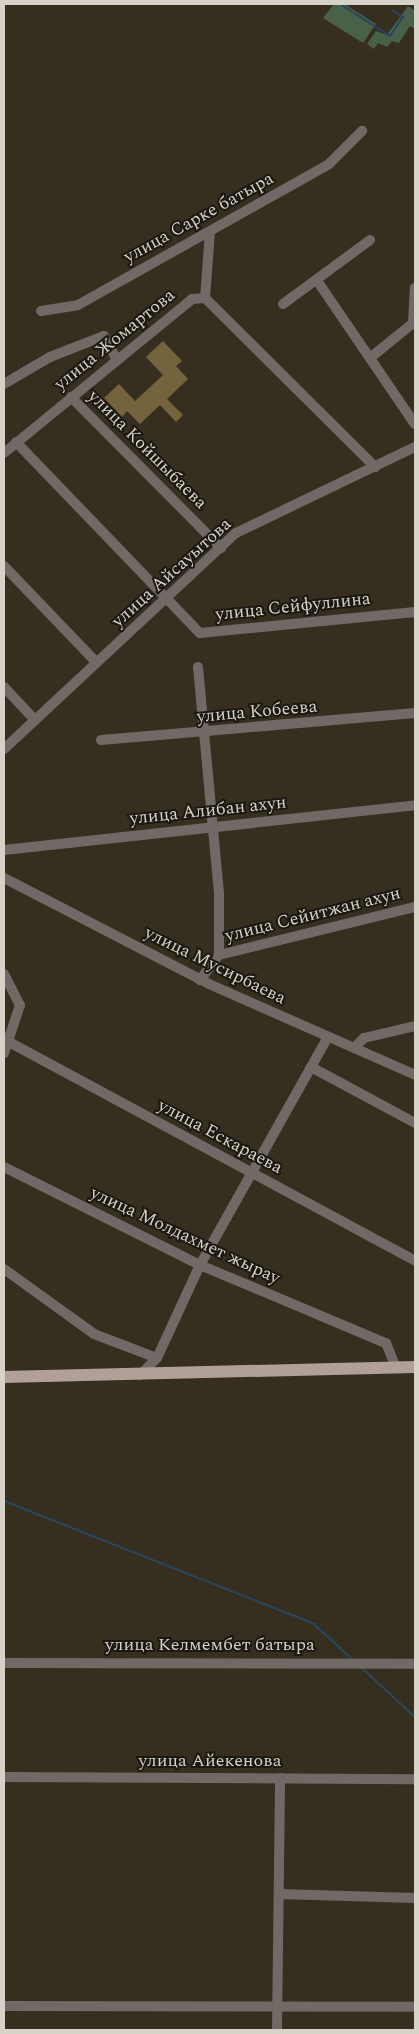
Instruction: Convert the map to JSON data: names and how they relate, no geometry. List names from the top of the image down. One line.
{"streets":{"street":["улица Сарке батыра","улица Жомартова","улица Койшыбаева","улица Айсауытова","улица Сейфуллина","улица Кобеева","улица Алибан ахун","улица Сейитжан ахун","улица Мусирбаева","улица Ескараева","улица Молдахмет жырау","улица Келмембет батыра","улица Айекенова"]},"crossings":[["улица Жомартова","улица Койшыбаева"],["улица Жомартова","улица Айсауытова"],["улица Жомартова","улица Сейфуллина"],["улица Койшыбаева","улица Айсауытова"],["улица Айсауытова","улица Сейфуллина"],["улица Сейитжан ахун","улица Мусирбаева"]]}
